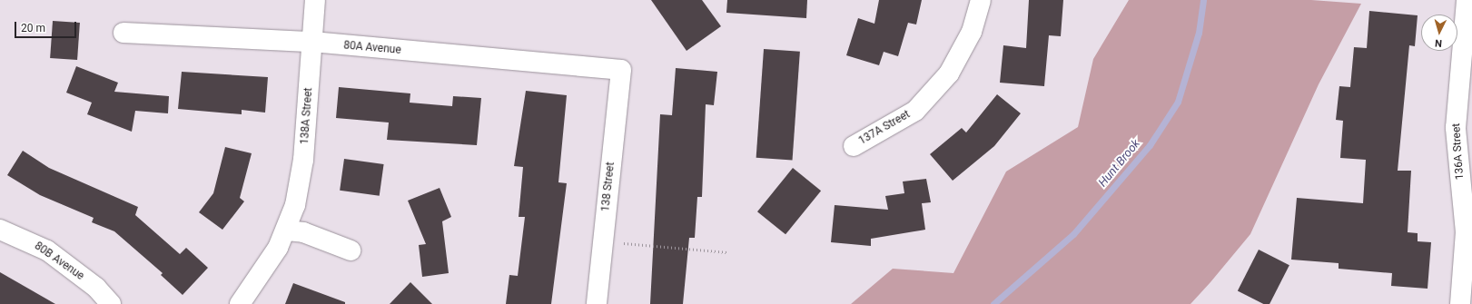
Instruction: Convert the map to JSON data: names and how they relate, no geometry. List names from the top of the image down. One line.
{"streets":{"street":["80A Avenue","138A Street","137A Street","136A Street","138 Street","80B Avenue"]},"crossings":[["80A Avenue","138A Street"],["80A Avenue","138 Street"]],"water":["Hunt Brook"],"scale_bar":"20 m","north":"bottom"}
